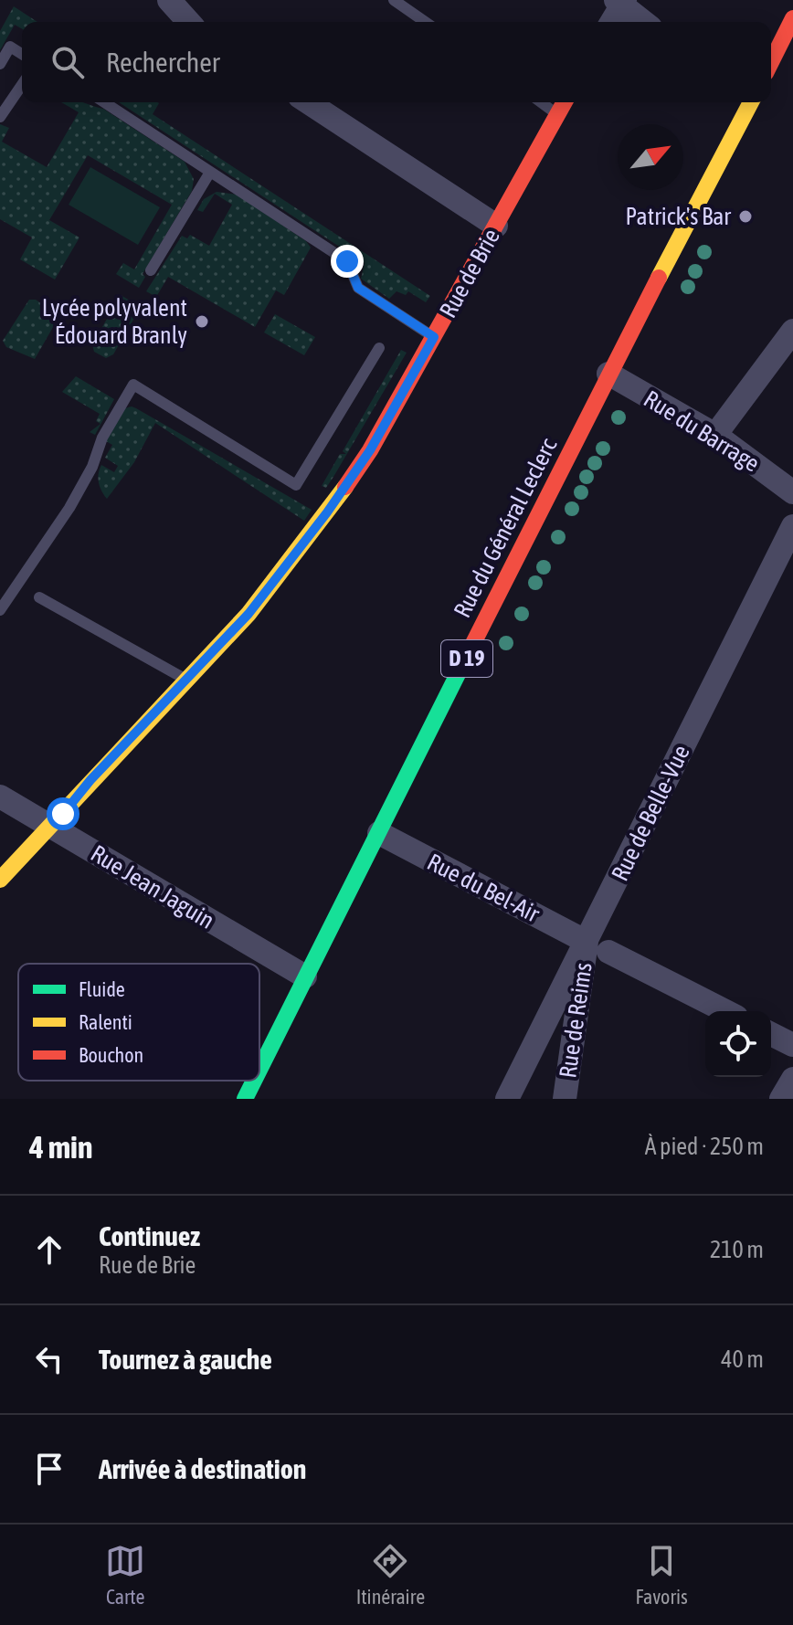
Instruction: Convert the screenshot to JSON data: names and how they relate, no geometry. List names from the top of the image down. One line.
{"streets":{"main road":["Rue de Brie","Rue du Général Leclerc","D 19"],"street":["Rue du Barrage","Rue de Belle-Vue","Rue Jean Jaguin","Rue du Bel-Air","Rue de Reims"]},"crossings":[["Rue de Brie","Rue Jean Jaguin"],["Rue du Barrage","Rue du Général Leclerc"],["Rue du Général Leclerc","Rue Jean Jaguin"],["Rue du Général Leclerc","Rue du Bel-Air"],["Rue de Belle-Vue","Rue du Bel-Air"],["Rue de Belle-Vue","Rue de Reims"],["Rue du Bel-Air","Rue de Reims"]],"places":["Patrick's Bar","Lycée polyvalent Édouard Branly"],"legend":["Fluide","Ralenti","Bouchon"],"north":"top right","page":{"search":"Rechercher","heading":["4 min","À pied · 250 m"],"list":[["Continuez","Rue de Brie","210 m"],["Tournez à gauche","40 m"],"Arrivée à destination"],"nav":["Carte","Itinéraire","Favoris"]}}
